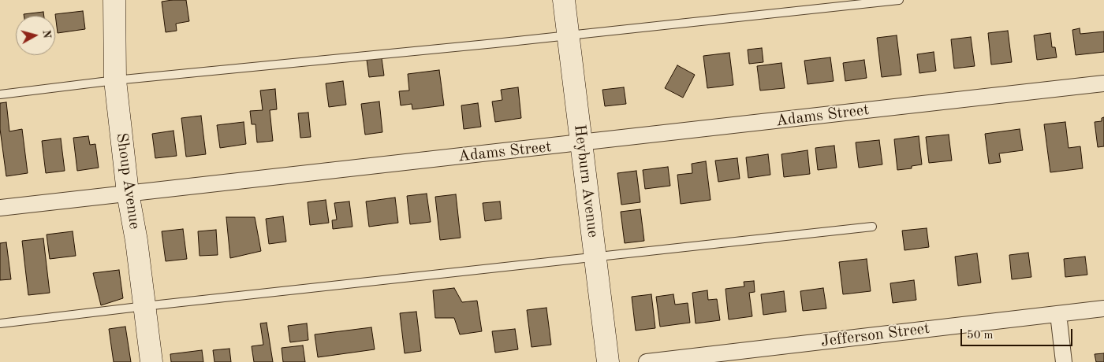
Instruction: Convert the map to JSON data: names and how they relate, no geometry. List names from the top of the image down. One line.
{"streets":{"street":["Adams Street","Shoup Avenue","Heyburn Avenue","Jefferson Street"]},"crossings":[["Adams Street","Shoup Avenue"],["Adams Street","Heyburn Avenue"]],"scale_bar":"50 m","north":"right"}
